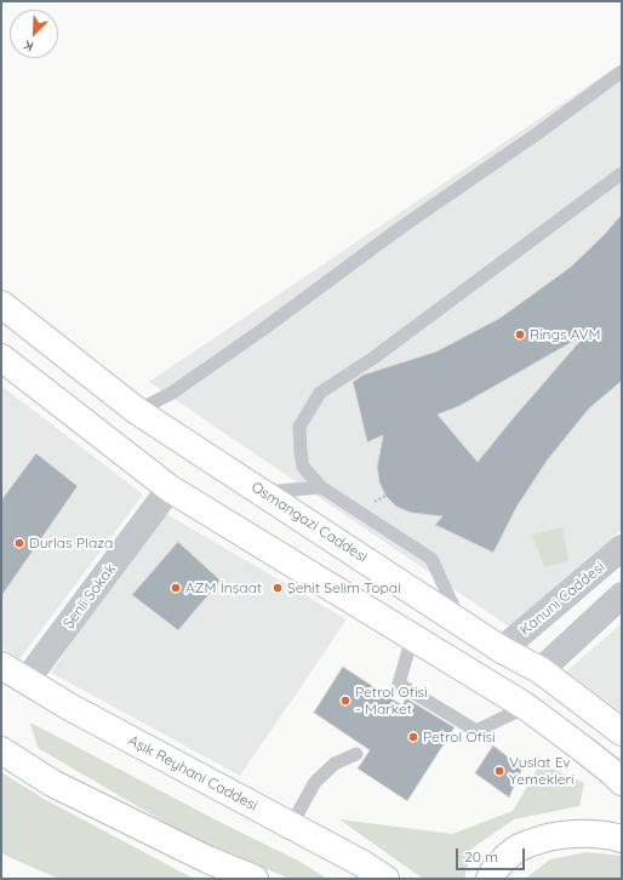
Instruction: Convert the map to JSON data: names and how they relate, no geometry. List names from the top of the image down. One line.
{"streets":{"main road":["Osmangazi Caddesi","Aşık Reyhani Caddesi"],"street":["Şenli Sokak","Kanuni Caddesi"]},"crossings":[["Osmangazi Caddesi","Kanuni Caddesi"],["Şenli Sokak","Aşık Reyhani Caddesi"]],"places":["Rings AVM","Durlas Plaza","AZM İnşaat","Şehit Selim Topal","Petrol Ofisi - Market","Petrol Ofisi","Vuslat Ev Yemekleri"],"scale_bar":"20 m","north":"bottom left"}
